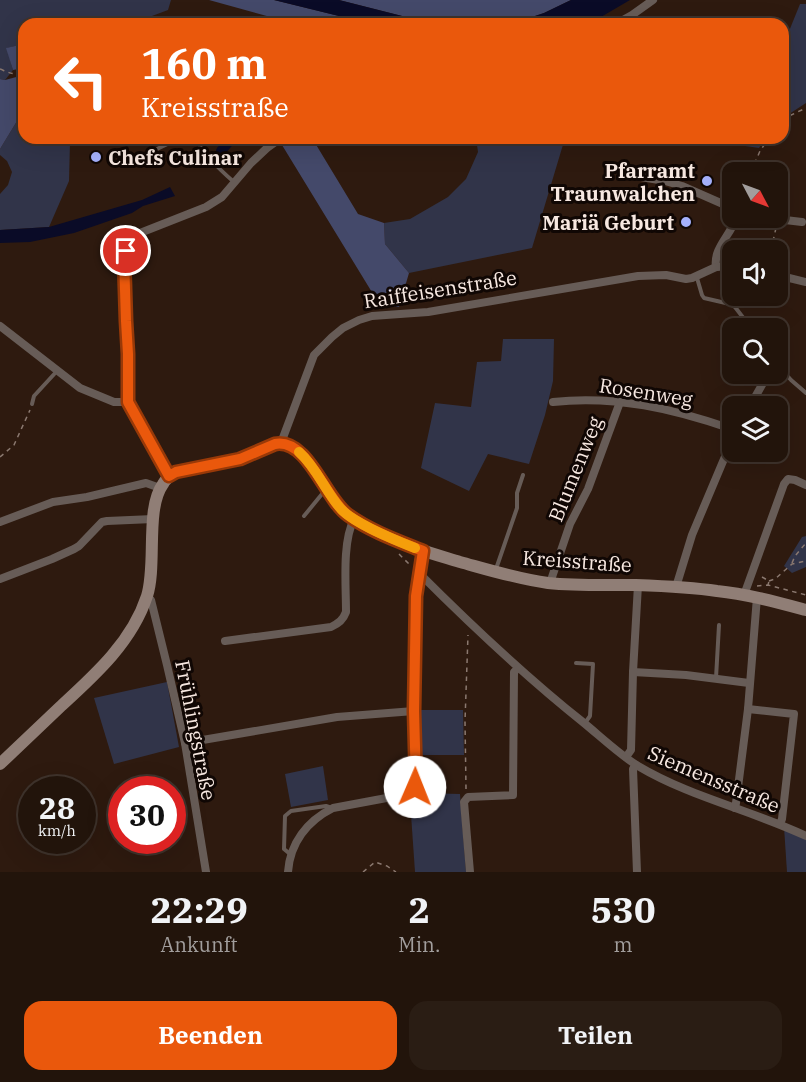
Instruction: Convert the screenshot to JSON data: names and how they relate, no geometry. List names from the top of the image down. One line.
{"streets":{"street":["Raiffeisenstraße","Rosenweg","Blumenweg","Kreisstraße","Frühlingstraße","Siemensstraße"]},"crossings":[["Raiffeisenstraße","Kreisstraße"],["Rosenweg","Blumenweg"],["Blumenweg","Kreisstraße"]],"places":["Chefs Culinar","Pfarramt Traunwalchen","Mariä Geburt"],"north":"bottom right","page":{"turn":["160 m","Kreisstraße"],"speed":"28 km/h","limit":"30","eta":["22:29","Ankunft","2","Min.","530","m"],"buttons":["Beenden","Teilen"]}}
